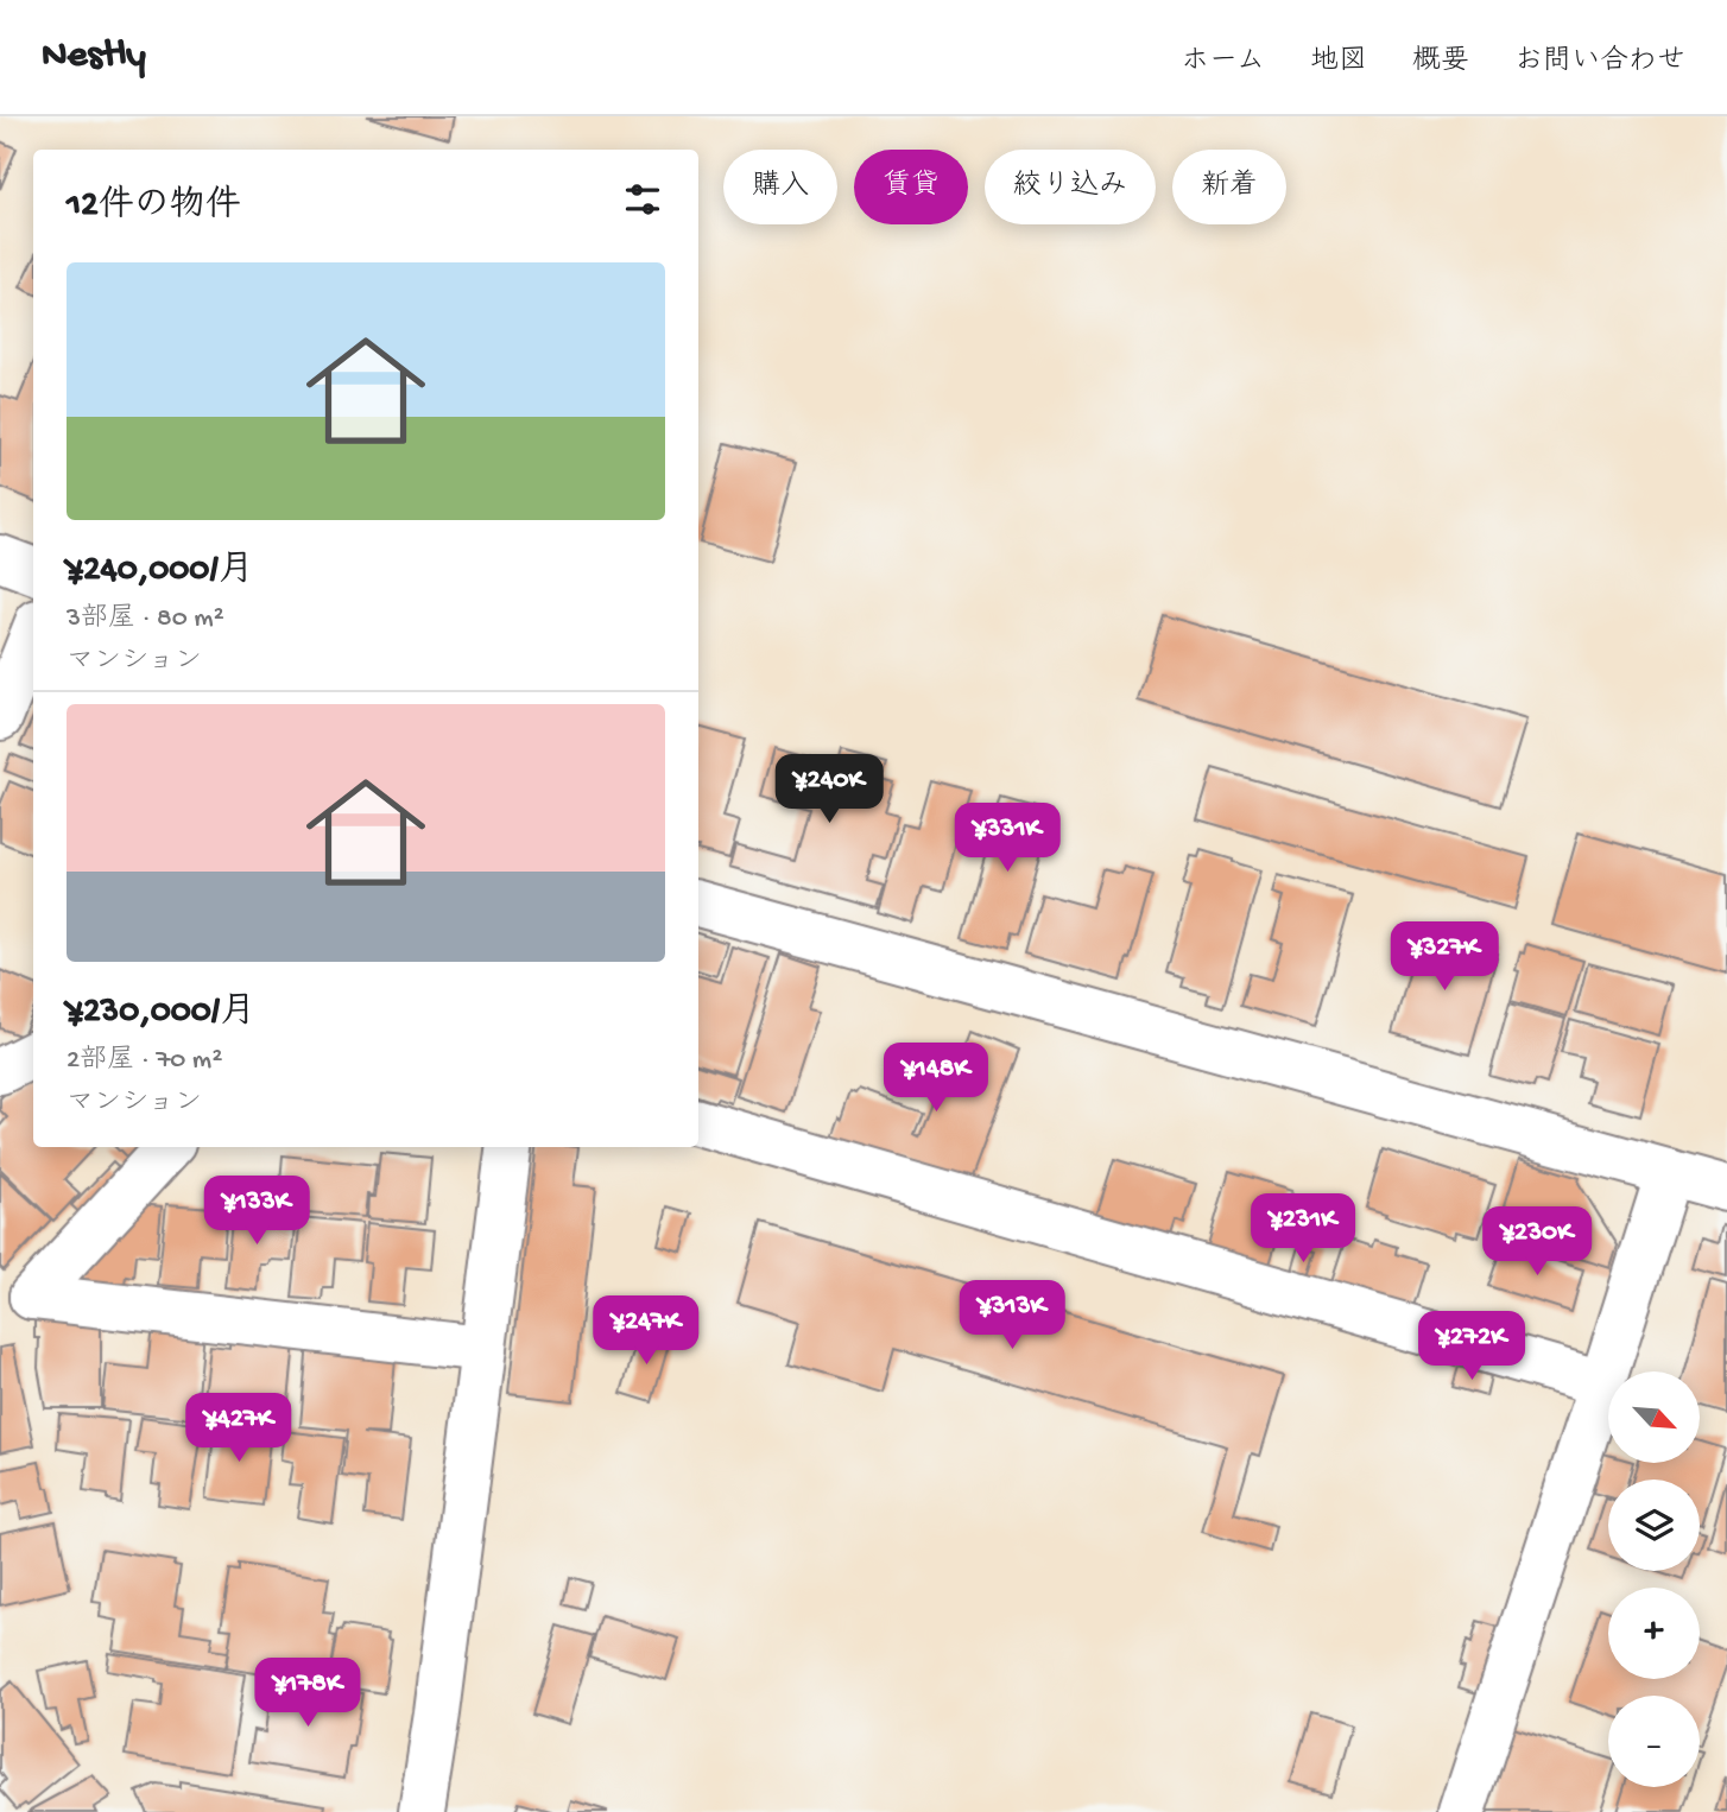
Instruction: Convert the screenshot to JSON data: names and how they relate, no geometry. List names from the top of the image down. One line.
{"north":"bottom right","page":{"header":"Nestly","nav":["ホーム","地図","概要","お問い合わせ"],"chip":["購入","賃貸","絞り込み","新着"],"heading":"12件の物件","list":[{"name":"¥240,000/月","note":"3部屋 · 80 m² · マンション"},{"name":"¥230,000/月","note":"2部屋 · 70 m² · マンション"}],"price":["¥240K","¥331K","¥327K","¥148K","¥133K","¥231K","¥230K","¥313K","¥247K","¥272K","¥427K","¥178K"],"map_buttons":["+","−"]}}
